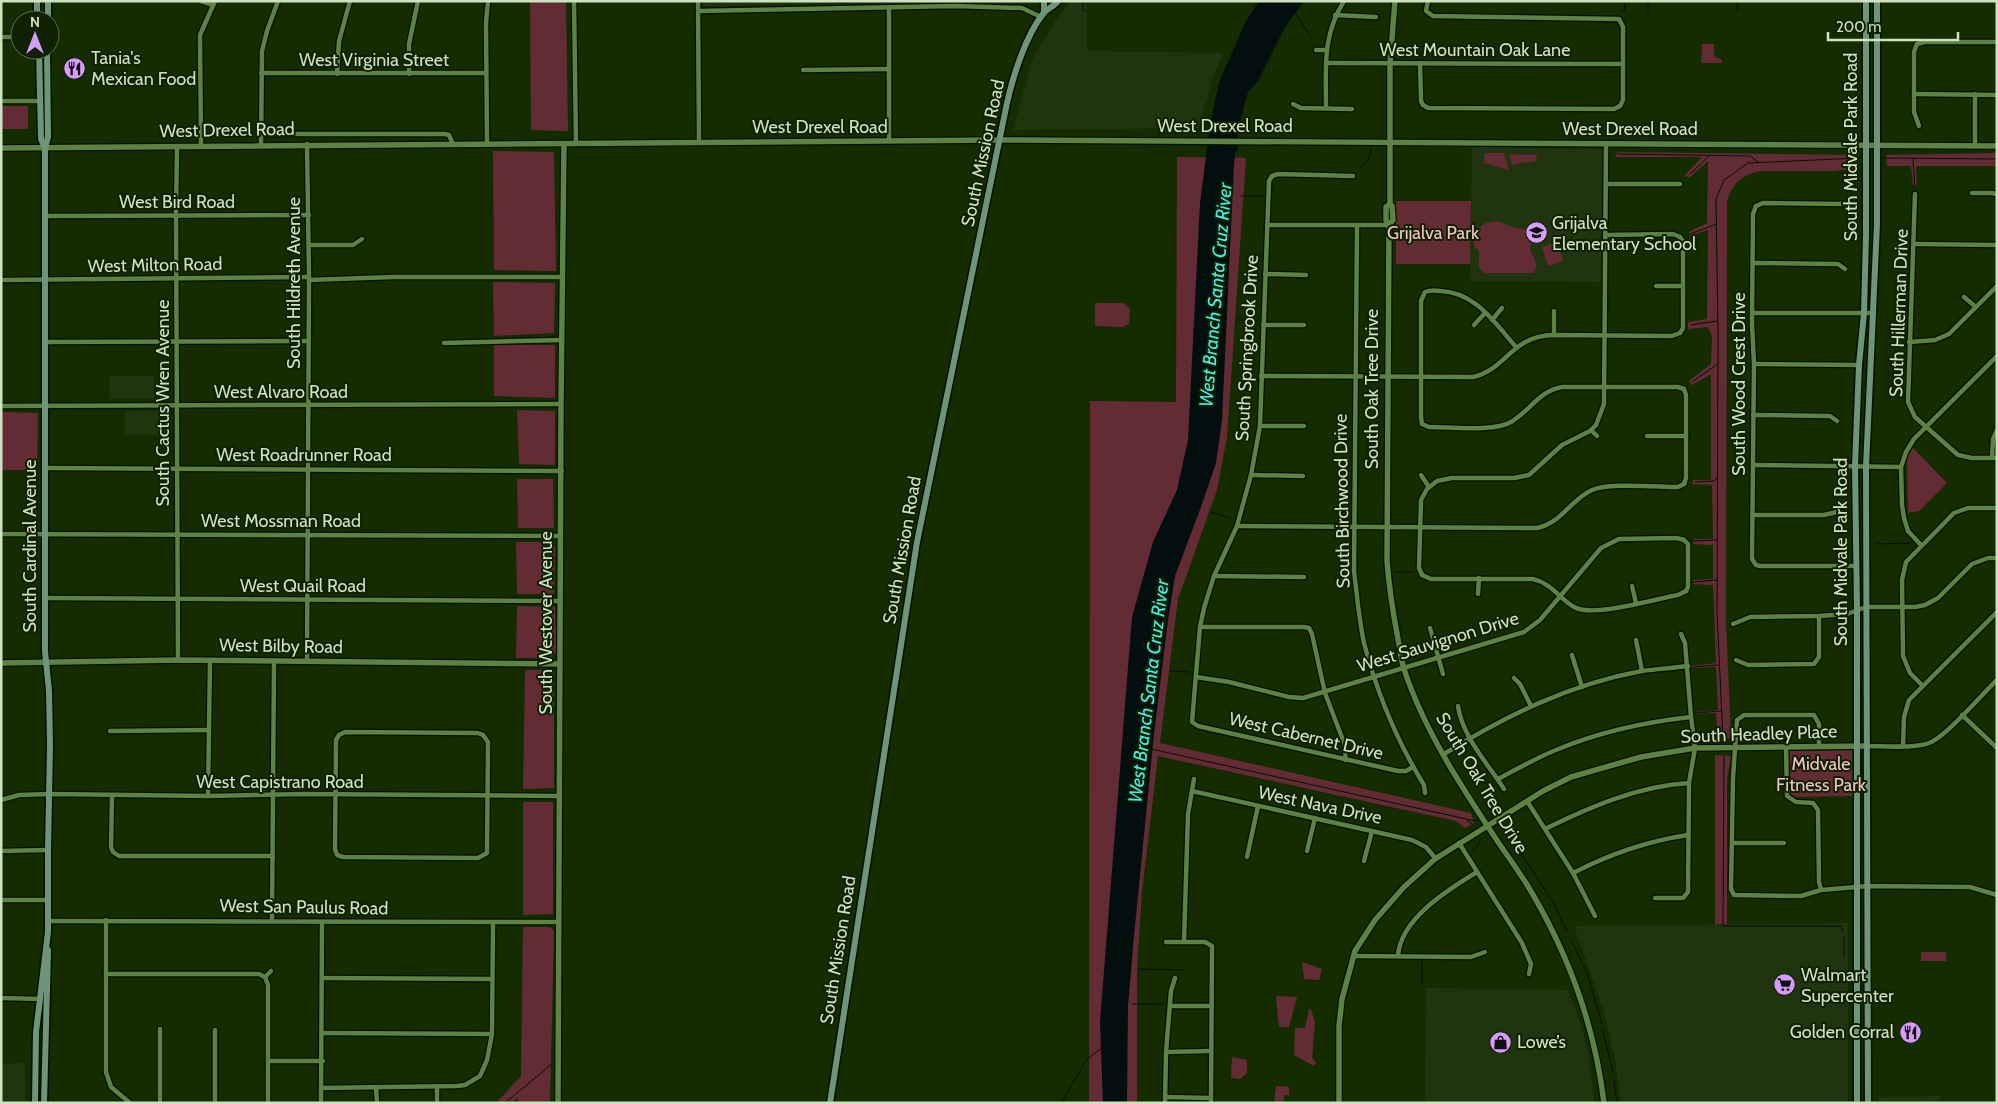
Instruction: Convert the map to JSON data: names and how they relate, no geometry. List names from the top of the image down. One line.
{"streets":{"main road":["South Midvale Park Road","South Mission Road","South Cardinal Avenue"],"street":["West Mountain Oak Lane","West Virginia Street","West Drexel Road","West Bird Road","West Milton Road","South Hildreth Avenue","South Hillerman Drive","South Springbrook Drive","South Wood Crest Drive","South Oak Tree Drive","West Alvaro Road","South Cactus Wren Avenue","West Roadrunner Road","South Birchwood Drive","West Mossman Road","West Quail Road","South Westover Avenue","West Sauvignon Drive","West Bilby Road","South Headley Place","West Cabernet Drive","West Capistrano Road","West Nava Drive","West San Paulus Road"]},"crossings":[["West Mountain Oak Lane","South Oak Tree Drive"],["West Drexel Road","South Midvale Park Road"],["West Drexel Road","South Mission Road"],["West Drexel Road","South Hildreth Avenue"],["West Drexel Road","South Oak Tree Drive"],["West Drexel Road","South Cactus Wren Avenue"],["West Drexel Road","South Cardinal Avenue"],["West Drexel Road","South Westover Avenue"],["South Midvale Park Road","South Wood Crest Drive"],["South Midvale Park Road","South Headley Place"],["West Bird Road","South Hildreth Avenue"],["West Bird Road","South Cactus Wren Avenue"],["West Bird Road","South Cardinal Avenue"],["West Milton Road","South Hildreth Avenue"],["West Milton Road","South Cactus Wren Avenue"],["West Milton Road","South Cardinal Avenue"],["West Milton Road","South Westover Avenue"],["South Hildreth Avenue","West Alvaro Road"],["South Hildreth Avenue","West Roadrunner Road"],["South Hildreth Avenue","West Mossman Road"],["South Hildreth Avenue","West Quail Road"],["South Hildreth Avenue","West Bilby Road"],["South Springbrook Drive","West Sauvignon Drive"],["South Springbrook Drive","West Cabernet Drive"],["South Oak Tree Drive","West Sauvignon Drive"],["South Oak Tree Drive","South Headley Place"],["West Alvaro Road","South Cactus Wren Avenue"],["West Alvaro Road","South Cardinal Avenue"],["West Alvaro Road","South Westover Avenue"],["South Cactus Wren Avenue","West Roadrunner Road"],["South Cactus Wren Avenue","West Mossman Road"],["South Cactus Wren Avenue","West Quail Road"],["South Cactus Wren Avenue","West Bilby Road"],["West Roadrunner Road","South Cardinal Avenue"],["West Roadrunner Road","South Westover Avenue"],["South Birchwood Drive","West Sauvignon Drive"],["South Birchwood Drive","West Cabernet Drive"],["West Mossman Road","South Cardinal Avenue"],["West Mossman Road","South Westover Avenue"],["South Cardinal Avenue","West Quail Road"],["South Cardinal Avenue","West Bilby Road"],["South Cardinal Avenue","West Capistrano Road"],["South Cardinal Avenue","West San Paulus Road"],["West Quail Road","South Westover Avenue"],["South Westover Avenue","West Bilby Road"],["South Westover Avenue","West Capistrano Road"],["South Westover Avenue","West San Paulus Road"],["South Headley Place","West Nava Drive"]],"water":["West Branch Santa Cruz River"],"parks":["Grijalva Park","Midvale Fitness Park"],"places":{"restaurant":["Tania's Mexican Food","Golden Corral"],"school or university":["Grijalva Elementary School"],"supermarket":["Walmart Supercenter"],"shop":["Lowe’s"]},"scale_bar":"200 m","north":"top"}
